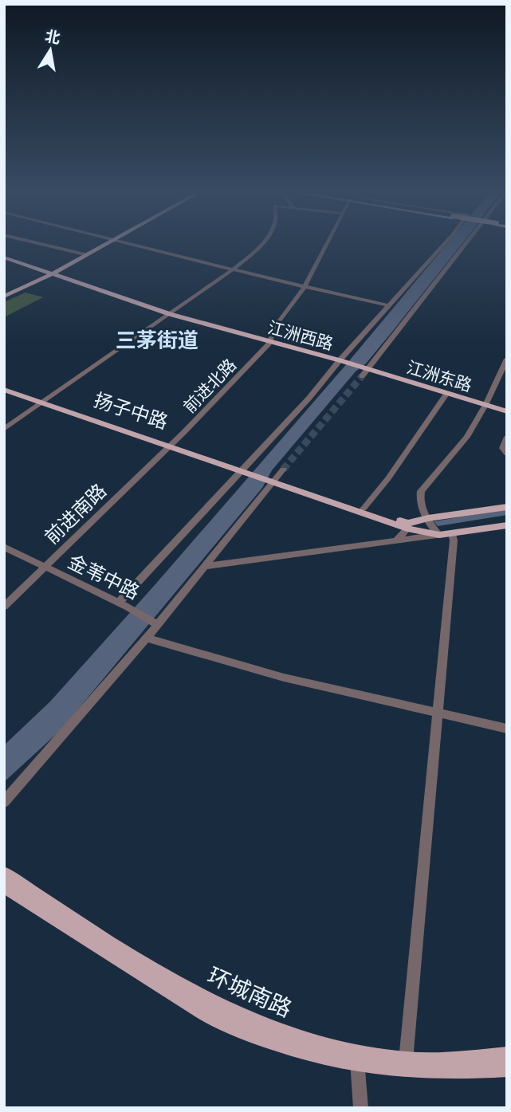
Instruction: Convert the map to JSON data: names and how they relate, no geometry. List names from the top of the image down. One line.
{"streets":{"main road":["江洲西路","江洲东路","扬子中路","环城南路"],"street":["前进北路","前进南路","金苇中路"]},"crossings":[["江洲西路","江洲东路"],["江洲西路","前进北路"],["前进北路","扬子中路"],["前进北路","前进南路"],["扬子中路","前进南路"],["前进南路","金苇中路"]],"districts":["三茅街道"],"north":"top"}
